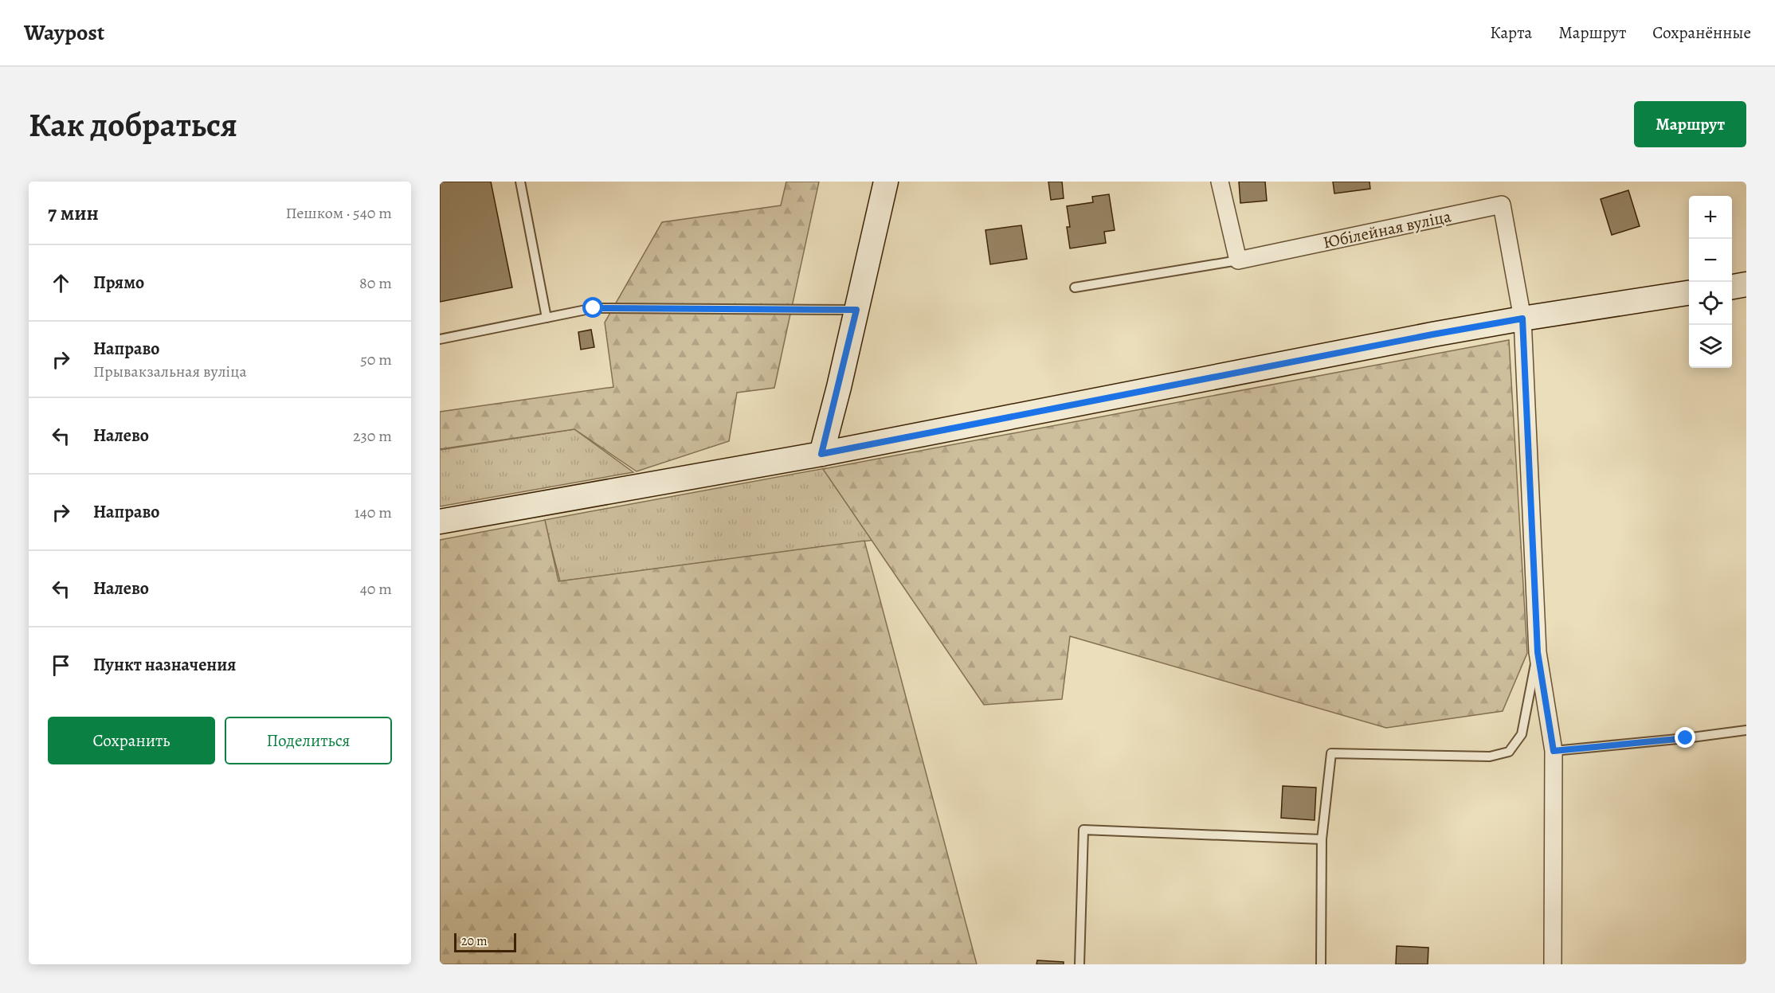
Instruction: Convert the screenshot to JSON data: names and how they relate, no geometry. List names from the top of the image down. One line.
{"streets":{"street":["Юбілейная вуліца"]},"scale_bar":"20 m","page":{"header":"Waypost","nav":["Карта","Маршрут","Сохранённые"],"buttons":["Маршрут",["Сохранить","Поделиться"]],"title":"Как добраться","heading":["7 мин","Пешком · 540 m"],"map_buttons":["+","−"],"list":[["Прямо","80 m"],["Направо","Прывакзальная вуліца","50 m"],["Налево","230 m"],["Направо","140 m"],["Налево","40 m"],"Пункт назначения"],"scale":"20 m"}}
